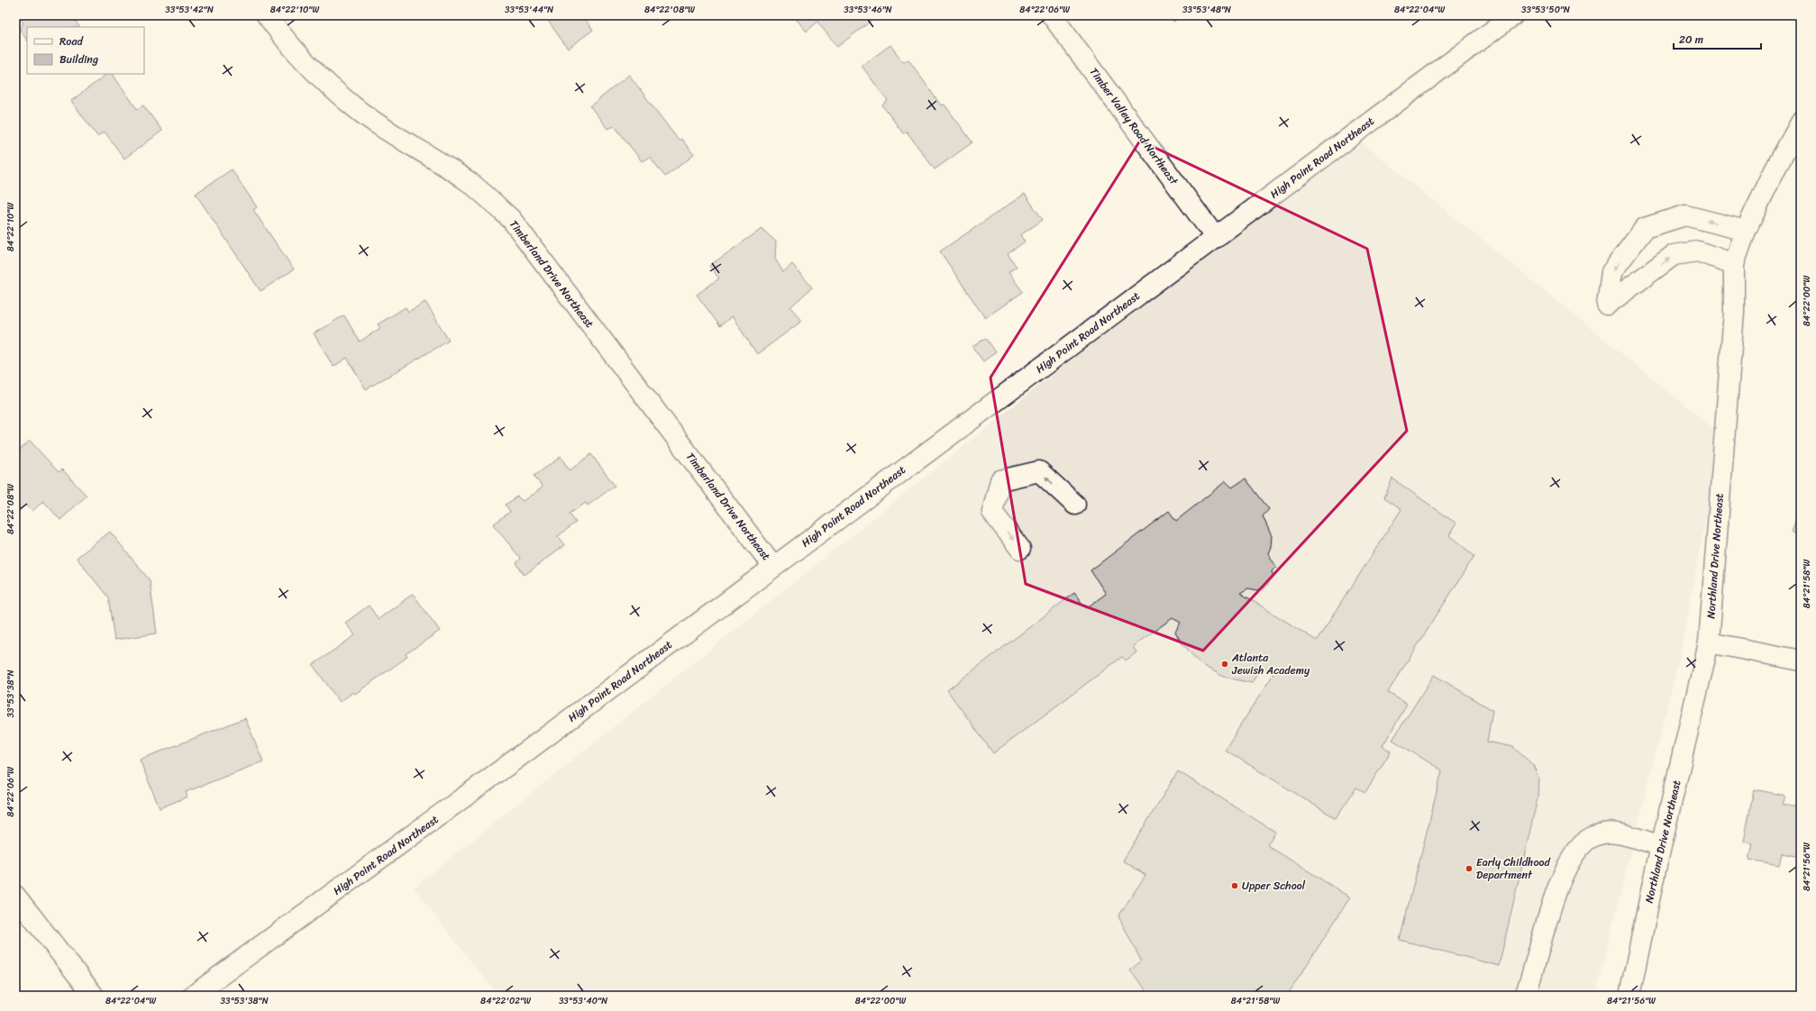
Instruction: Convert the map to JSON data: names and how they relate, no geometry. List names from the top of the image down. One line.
{"streets":{"street":["Timber Valley Road Northeast","High Point Road Northeast","Timberland Drive Northeast","Northland Drive Northeast"]},"crossings":[["Timber Valley Road Northeast","High Point Road Northeast"],["High Point Road Northeast","Timberland Drive Northeast"]],"places":["Atlanta Jewish Academy","Early Childhood Department","Upper School"],"legend":["Road","Building"],"scale_bar":"20 m","coordinates":["33°53'42\"N","84°22'10\"W","33°53'44\"N","84°22'08\"W","33°53'46\"N","84°22'06\"W","33°53'48\"N","84°22'04\"W","33°53'50\"N","84°22'00\"W","84°21'58\"W","33°53'38\"N","84°21'56\"W","84°22'02\"W","33°53'40\"N"]}
